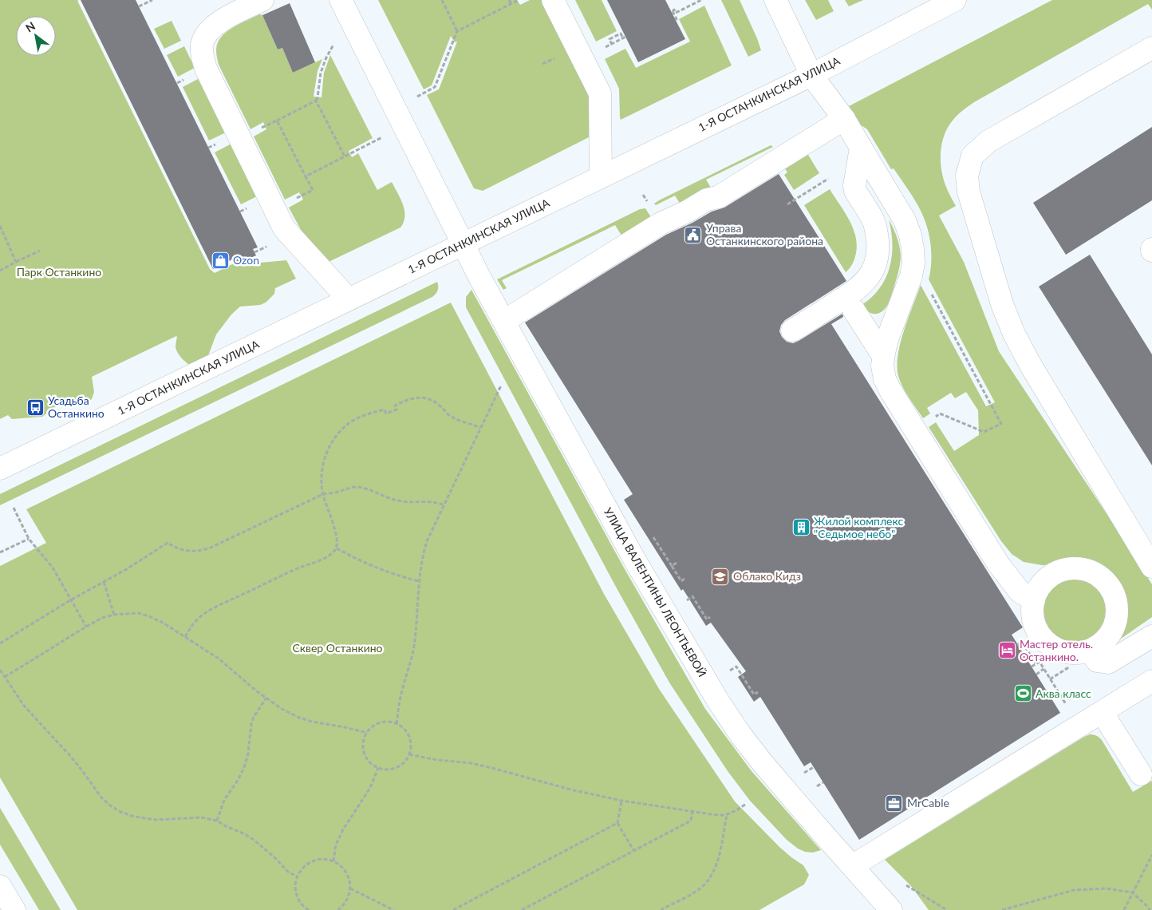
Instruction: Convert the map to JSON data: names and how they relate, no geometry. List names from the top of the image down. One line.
{"streets":{"street":["1-Я ОСТАНКИНСКАЯ УЛИЦА","УЛИЦА ВАЛЕНТИНЫ ЛЕОНТЬЕВОЙ"]},"crossings":[["1-Я ОСТАНКИНСКАЯ УЛИЦА","УЛИЦА ВАЛЕНТИНЫ ЛЕОНТЬЕВОЙ"]],"parks":["Парк Останкино","Сквер Останкино"],"places":{"public building":["Управа Останкинского района"],"shop":["Ozon"],"bus stop":["Усадьба Останкино"],"building":["Жилой комплекс \"Седьмое небо\""],"school or university":["Облако Кидз"],"hotel":["Мастер отель. Останкино."],"sports":["Аква класс"],"office":["MrCable"]},"north":"top left"}
